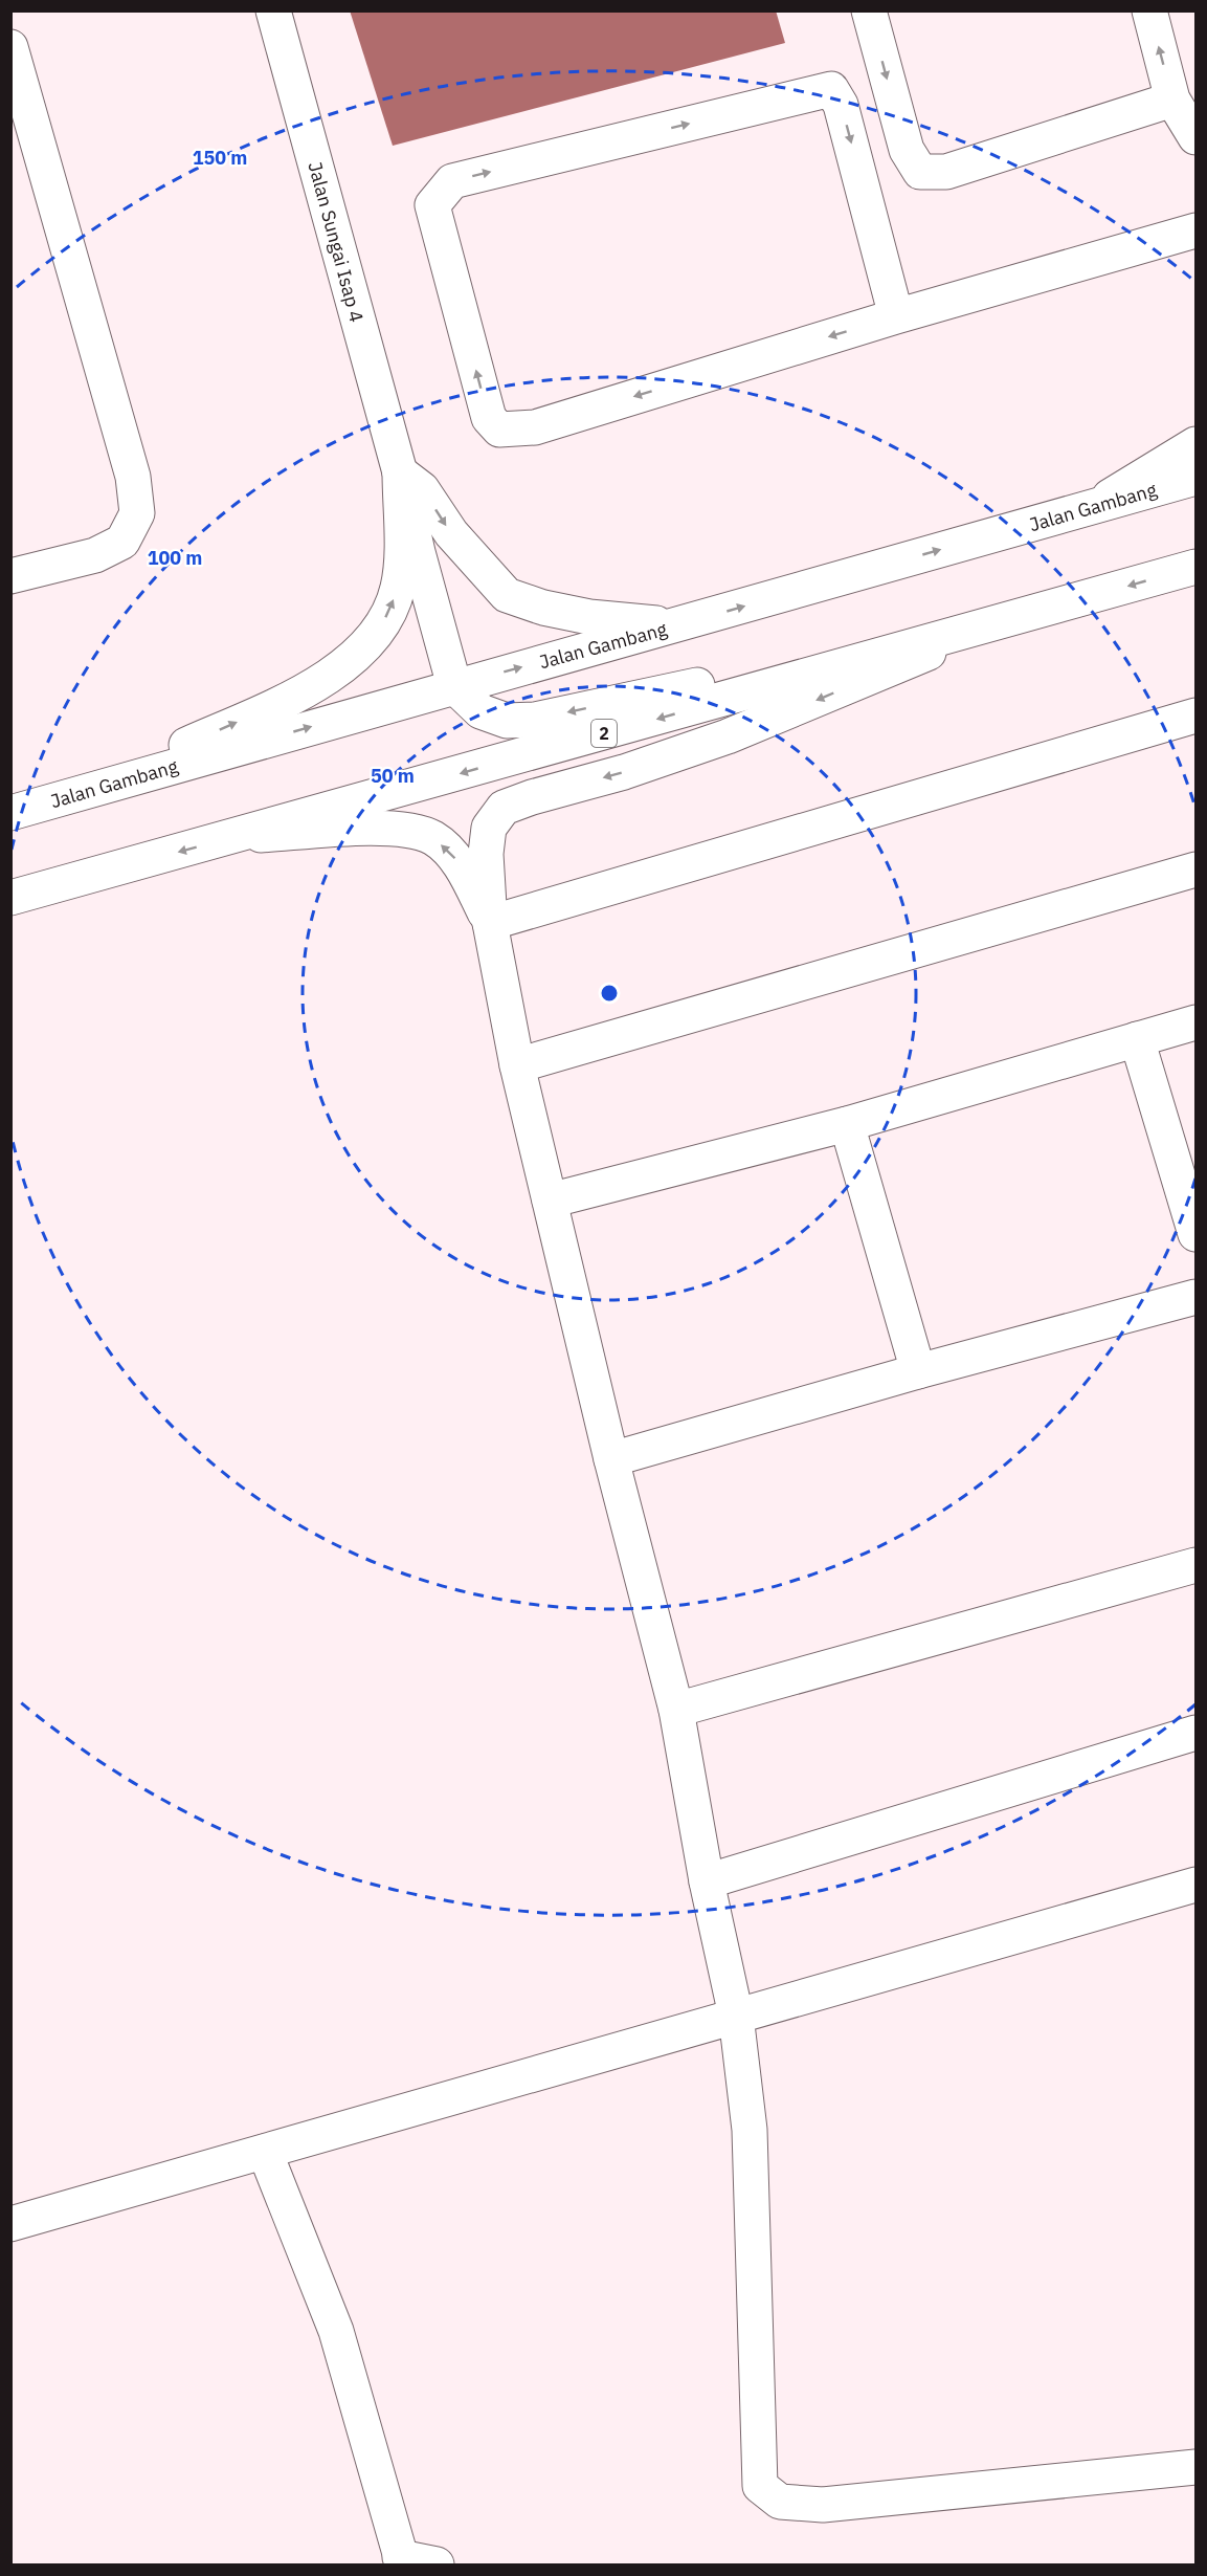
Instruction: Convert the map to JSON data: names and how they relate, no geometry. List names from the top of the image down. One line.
{"streets":{"main road":["Jalan Sungai Isap 4","Jalan Gambang","2"]},"rings":["150 m","100 m","50 m"]}
